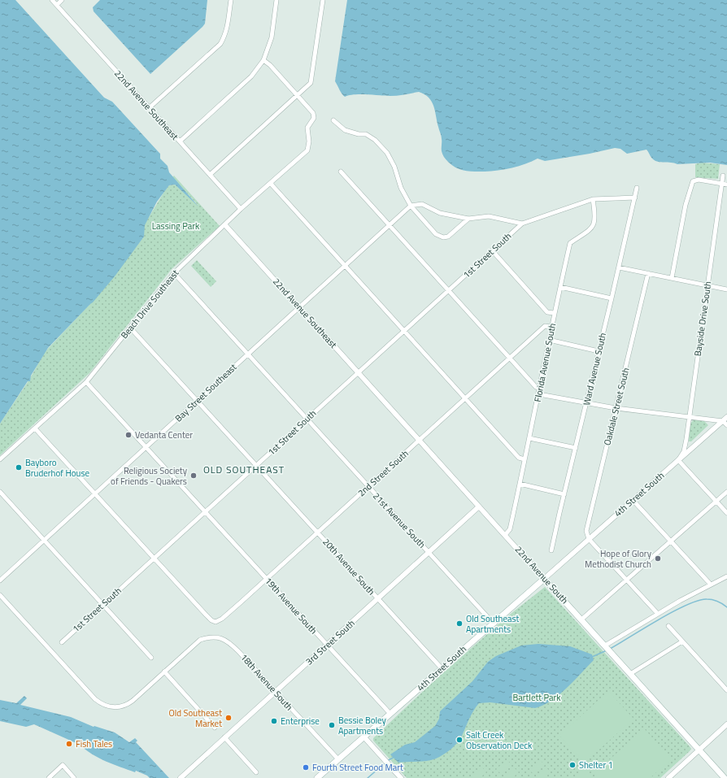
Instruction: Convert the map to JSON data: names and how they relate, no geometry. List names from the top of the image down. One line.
{"streets":{"main road":["4th Street South","22nd Avenue South"],"street":["22nd Avenue Southeast","1st Street South","Beach Drive Southeast","Bayside Drive South","Florida Avenue South","Ward Avenue South","Bay Street Southeast","Oakdale Street South","2nd Street South","21st Avenue South","20th Avenue South","19th Avenue South","3rd Street South","18th Avenue South"]},"crossings":[["22nd Avenue Southeast","1st Street South"],["22nd Avenue Southeast","Beach Drive Southeast"],["22nd Avenue Southeast","Bay Street Southeast"],["22nd Avenue Southeast","22nd Avenue South"],["1st Street South","2nd Street South"],["1st Street South","21st Avenue South"],["1st Street South","20th Avenue South"],["1st Street South","22nd Avenue South"],["1st Street South","19th Avenue South"],["Beach Drive Southeast","21st Avenue South"],["Beach Drive Southeast","20th Avenue South"],["Beach Drive Southeast","19th Avenue South"],["Bayside Drive South","4th Street South"],["Florida Avenue South","2nd Street South"],["Florida Avenue South","22nd Avenue South"],["Bay Street Southeast","21st Avenue South"],["Bay Street Southeast","20th Avenue South"],["Bay Street Southeast","19th Avenue South"],["Oakdale Street South","4th Street South"],["2nd Street South","21st Avenue South"],["2nd Street South","20th Avenue South"],["2nd Street South","22nd Avenue South"],["2nd Street South","19th Avenue South"],["4th Street South","21st Avenue South"],["4th Street South","20th Avenue South"],["4th Street South","22nd Avenue South"],["4th Street South","19th Avenue South"],["4th Street South","18th Avenue South"],["21st Avenue South","3rd Street South"],["20th Avenue South","3rd Street South"],["22nd Avenue South","3rd Street South"],["19th Avenue South","3rd Street South"],["3rd Street South","18th Avenue South"]],"districts":["OLD SOUTHEAST"],"parks":["Lassing Park","Bartlett Park"],"places":["Vedanta Center","Bayboro Bruderhof House","Religious Society of Friends - Quakers","Hope of Glory Methodist Church","Old Southeast Apartments","Old Southeast Market","Enterprise","Bessie Boley Apartments","Salt Creek Observation Deck","Fish Tales","Shelter 1","Fourth Street Food Mart"]}
